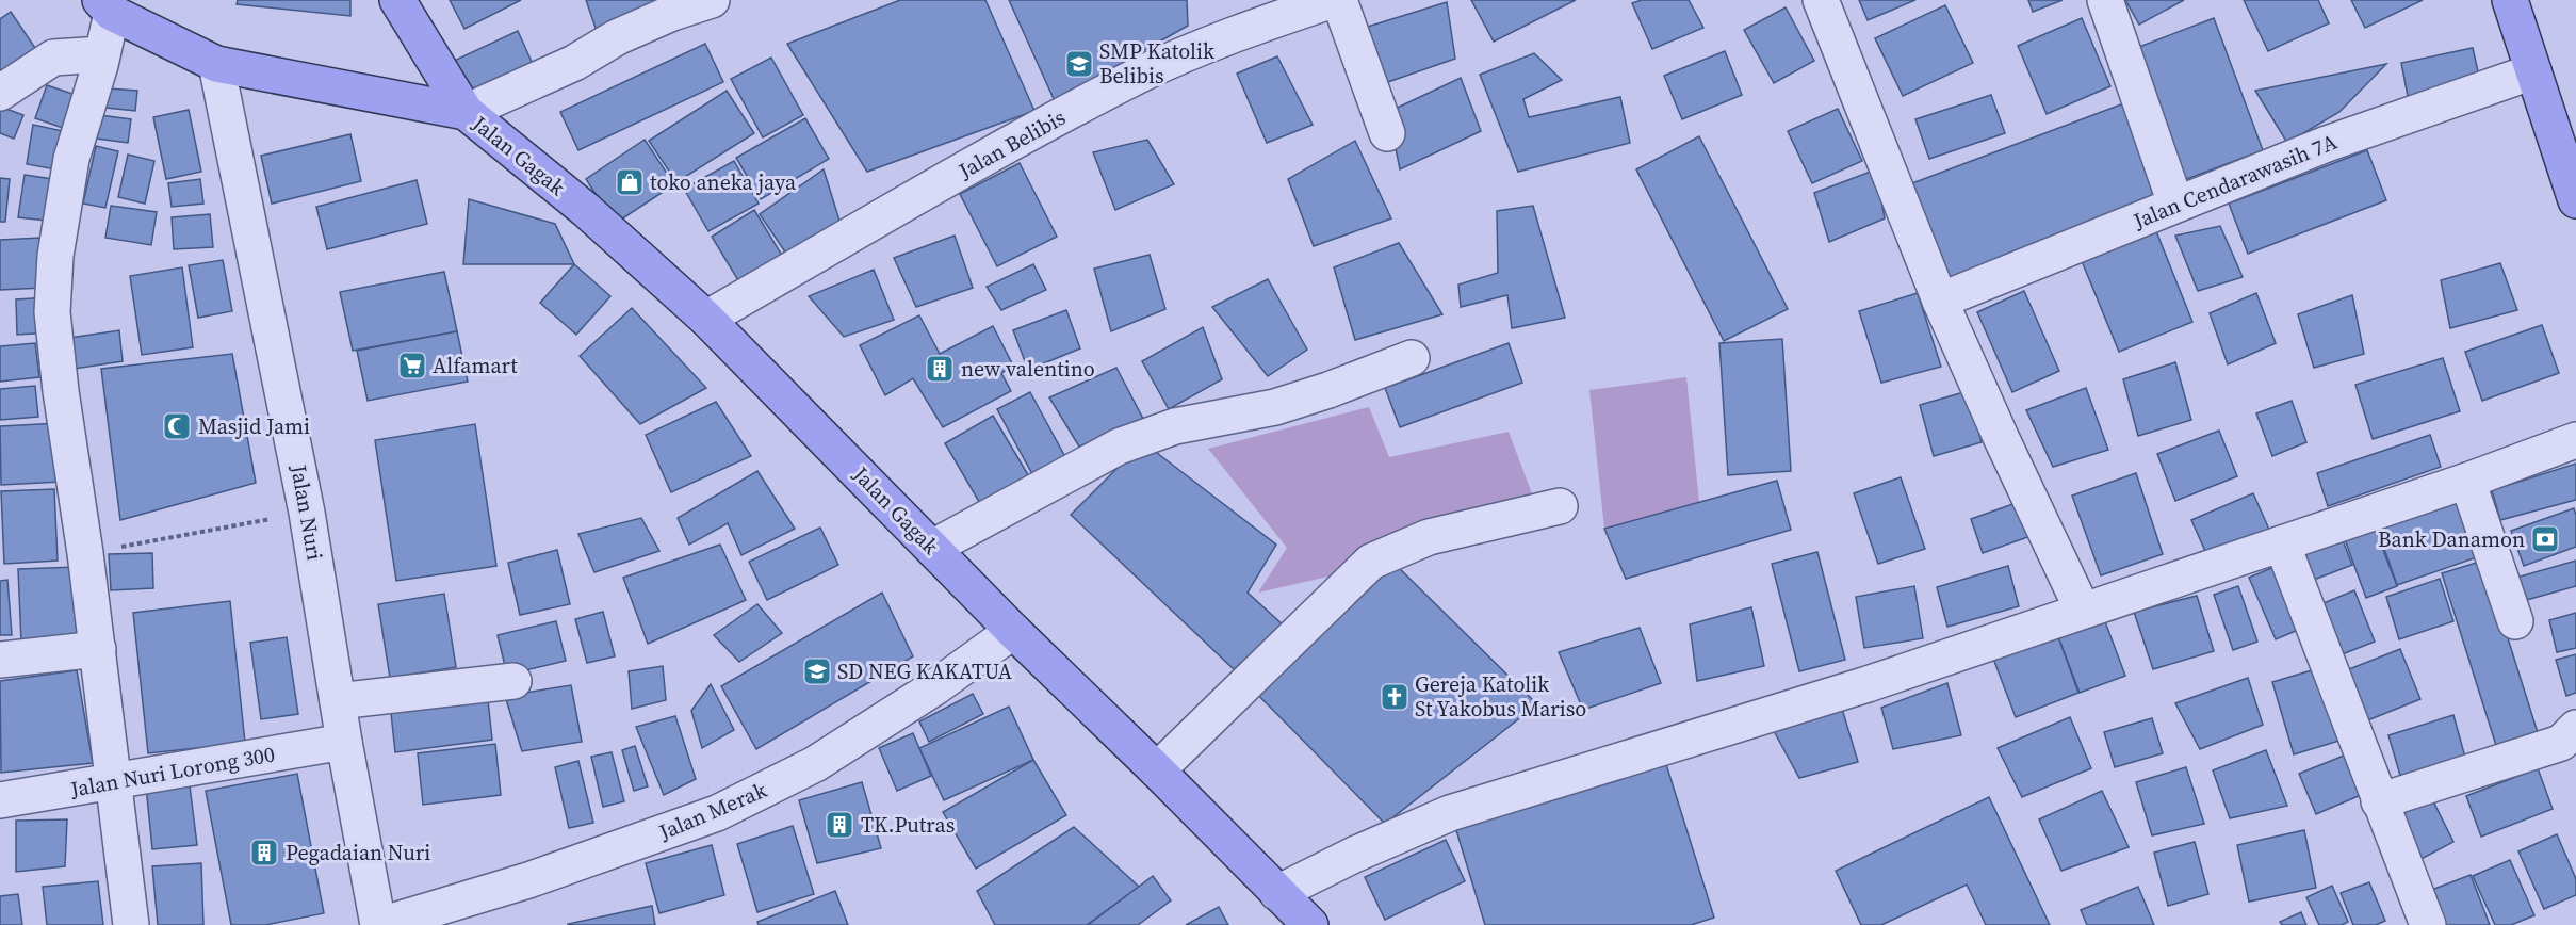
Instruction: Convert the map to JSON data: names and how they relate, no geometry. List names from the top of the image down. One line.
{"streets":{"main road":["Jalan Gagak"],"street":["Jalan Belibis","Jalan Cendarawasih 7A","Jalan Nuri","Jalan Nuri Lorong 300","Jalan Merak"]},"crossings":[["Jalan Belibis","Jalan Gagak"],["Jalan Gagak","Jalan Merak"],["Jalan Nuri","Jalan Nuri Lorong 300"],["Jalan Nuri","Jalan Merak"]],"places":{"school or university":["SMP Katolik Belibis","SD NEG KAKATUA"],"shop":["toko aneka jaya"],"supermarket":["Alfamart"],"building":["new valentino","TK.Putras","Pegadaian Nuri"],"mosque":["Masjid Jami"],"bank":["Bank Danamon"],"church":["Gereja Katolik St Yakobus Mariso"]}}
